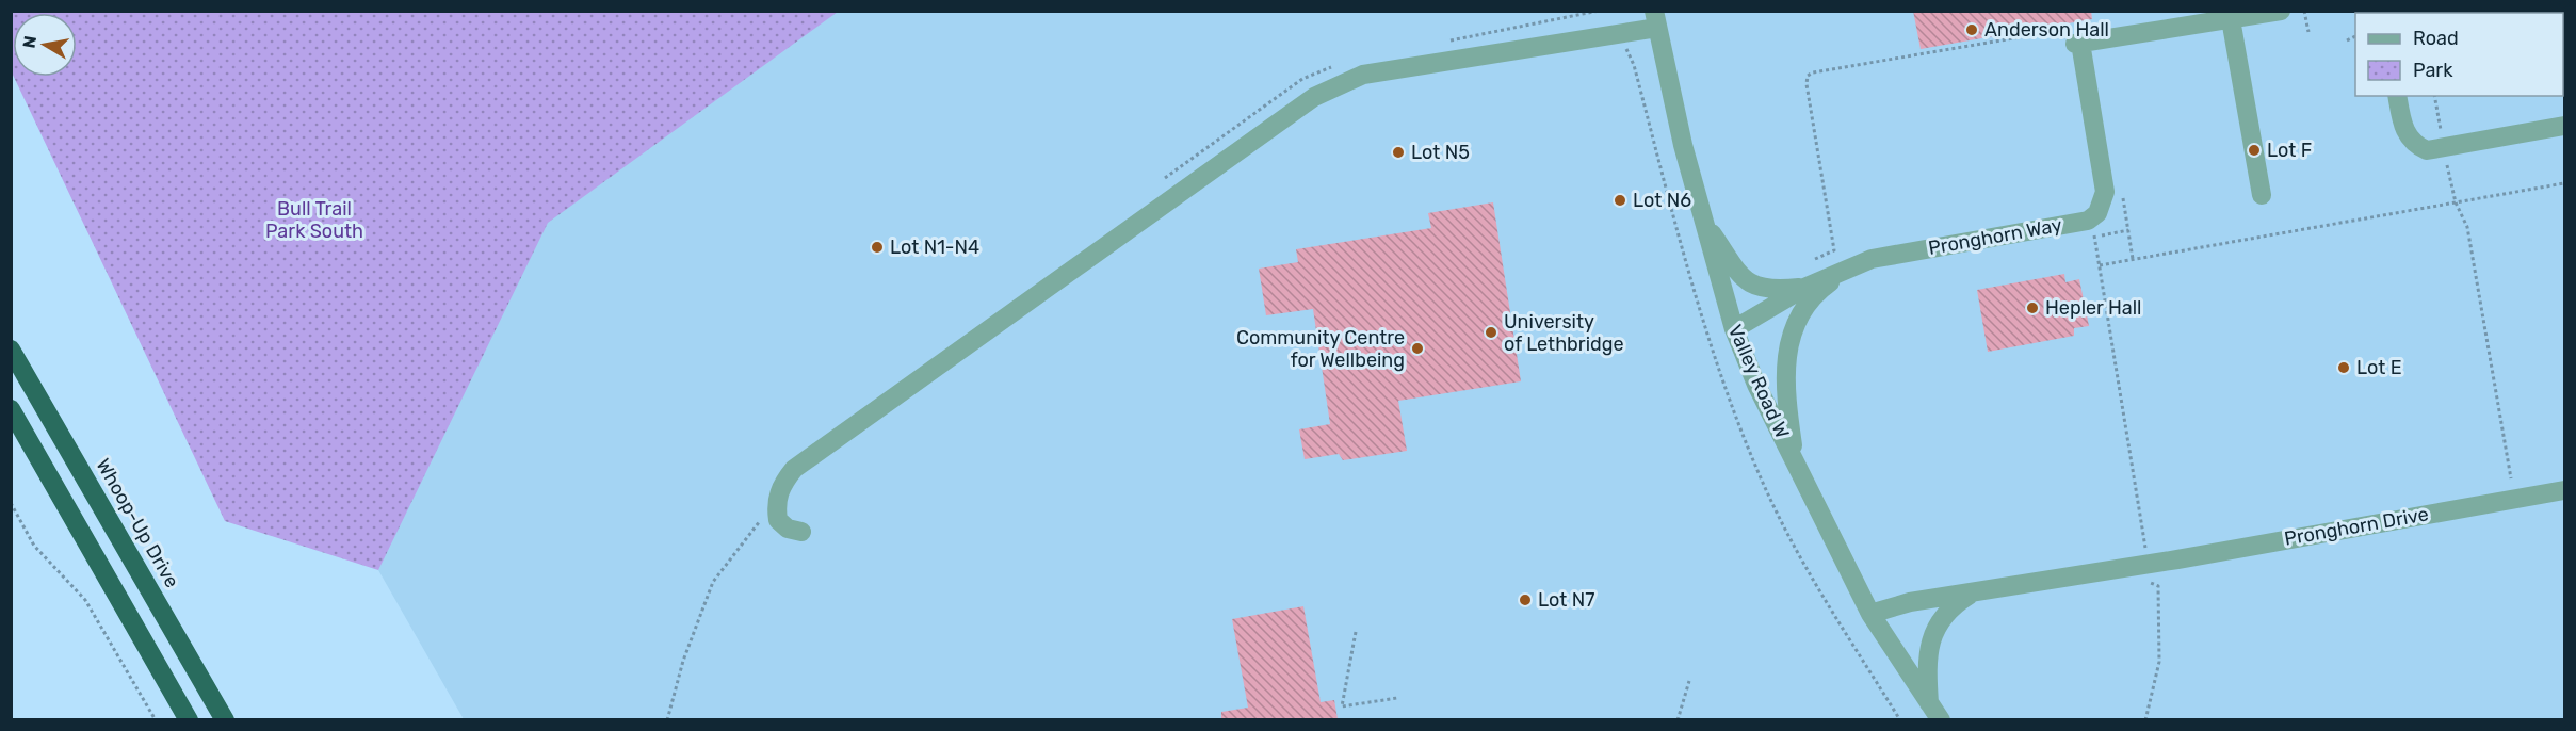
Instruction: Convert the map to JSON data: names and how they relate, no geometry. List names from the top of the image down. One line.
{"streets":{"highway":["Whoop-Up Drive"],"street":["Pronghorn Way","Valley Road W","Pronghorn Drive"]},"crossings":[["Pronghorn Way","Valley Road W"],["Valley Road W","Pronghorn Drive"]],"parks":["Bull Trail Park South"],"places":["Anderson Hall","Lot F","Lot N5","Lot N6","Lot N1-N4","Hepler Hall","University of Lethbridge","Community Centre for Wellbeing","Lot E","Lot N7"],"legend":["Road","Park"],"north":"left"}
